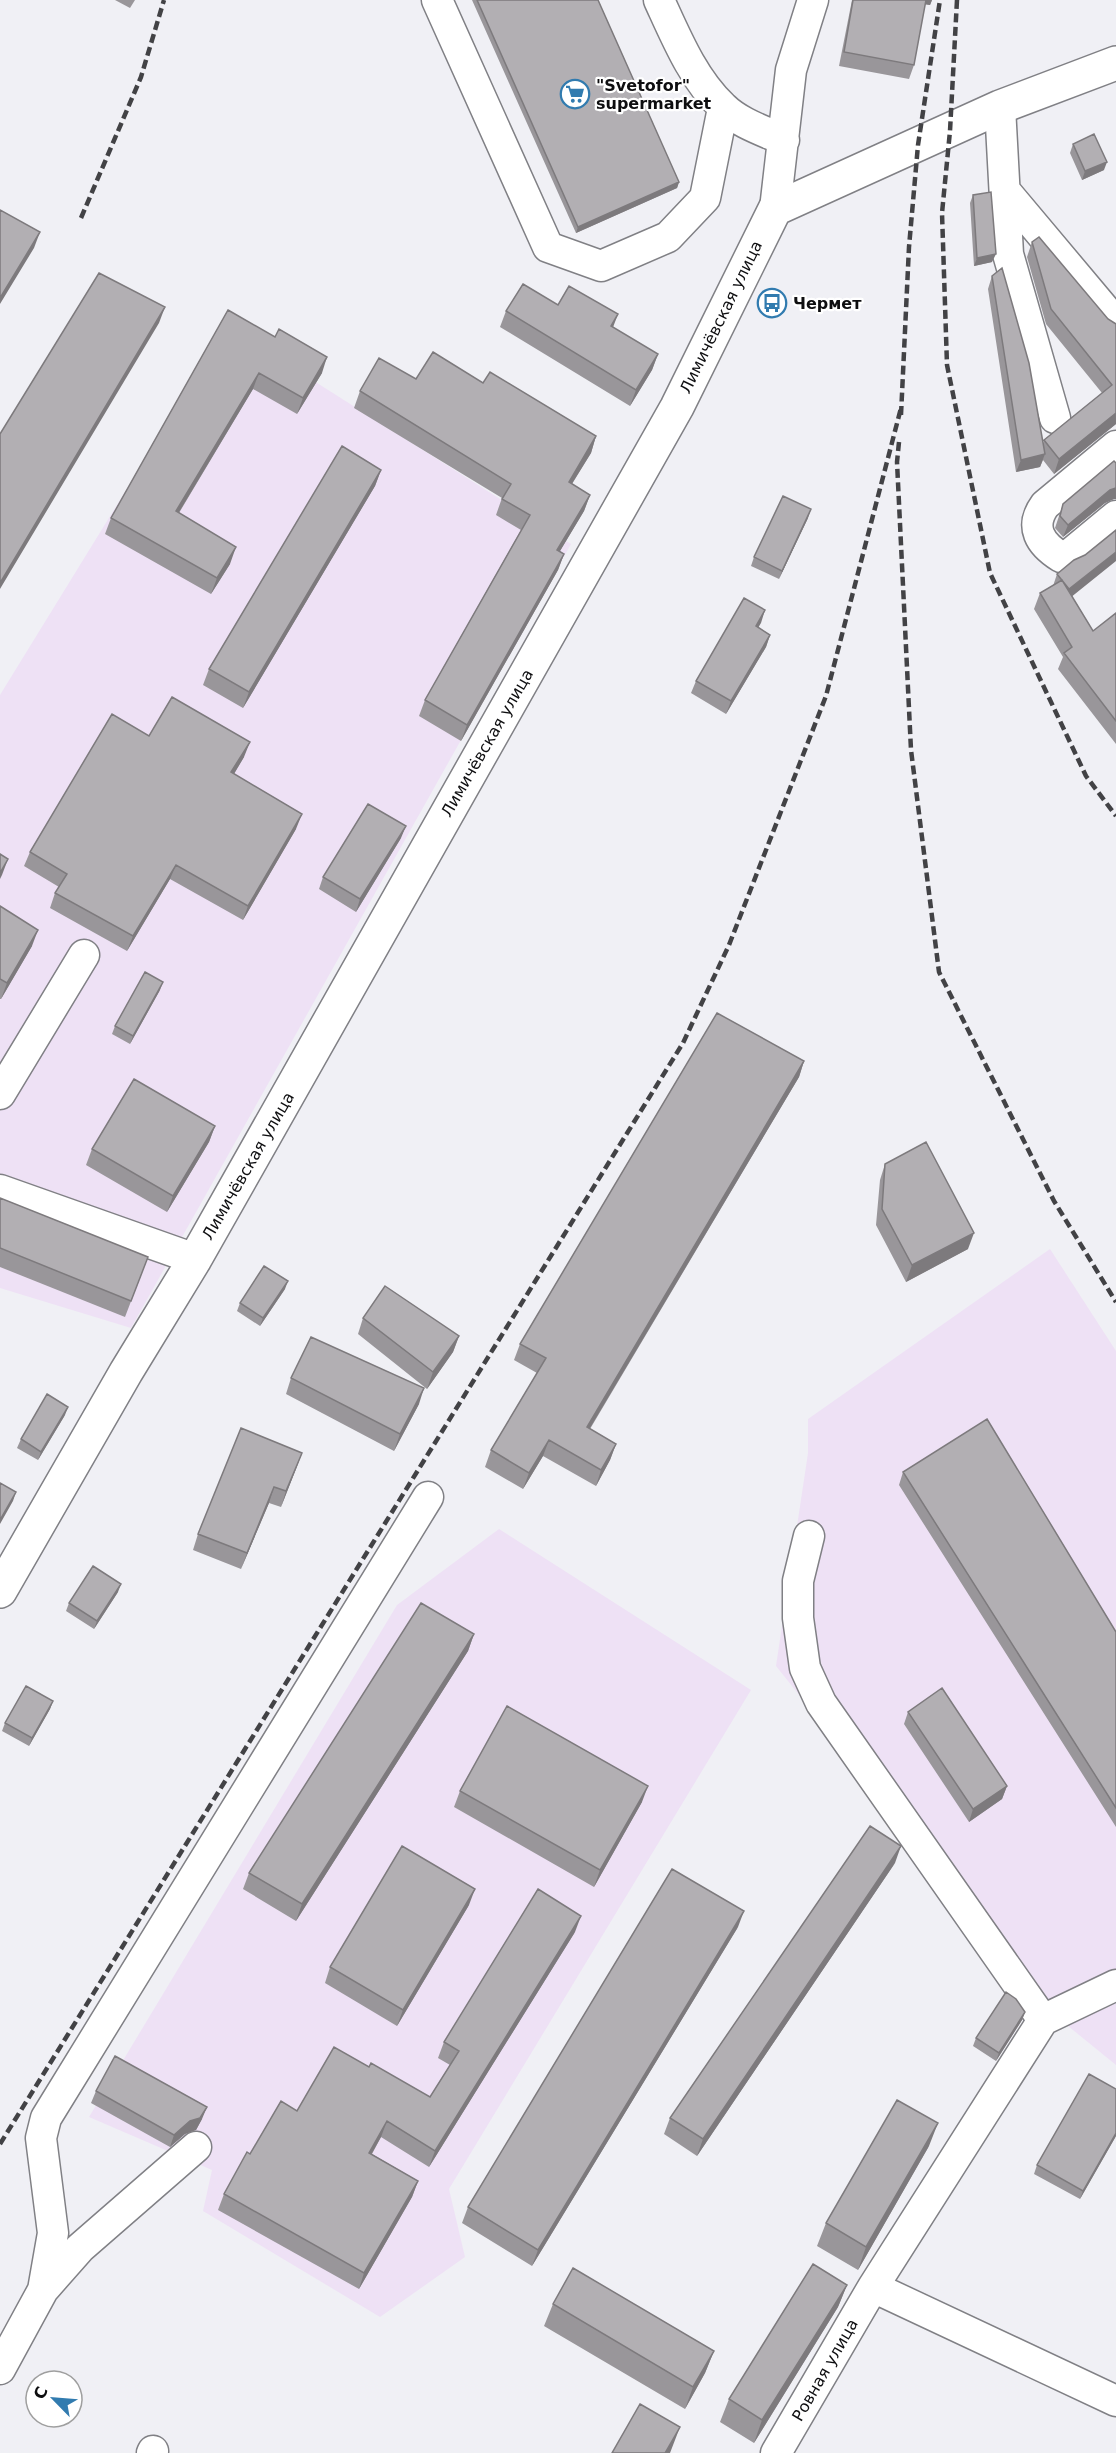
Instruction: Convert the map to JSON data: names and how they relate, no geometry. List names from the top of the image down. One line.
{"streets":{"main road":["Лимичёвская улица"],"street":["Ровная улица"]},"places":{"supermarket":["\"Svetofor\" supermarket"],"bus stop":["Чермет"]},"north":"top left"}
